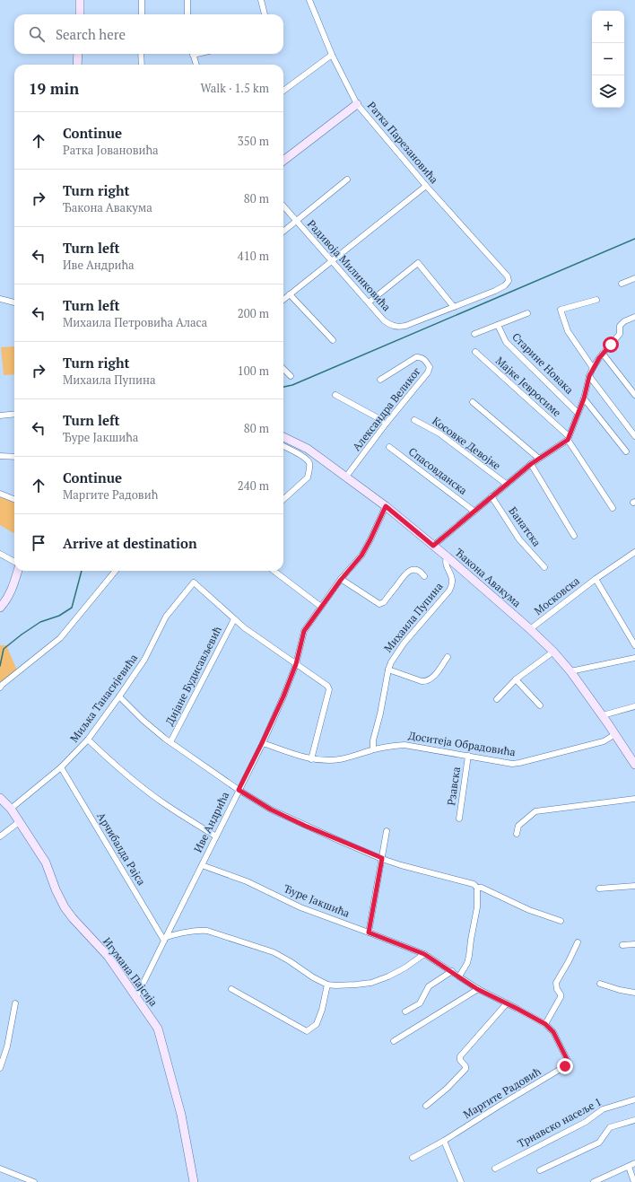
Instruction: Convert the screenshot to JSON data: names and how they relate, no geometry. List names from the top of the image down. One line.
{"streets":{"street":["Ратка Парезановића","Радивоја Милинковића","Старине Новака","Мајке Јевросиме","Александра Великог","Косовке Девојке","Спасовданска","Банатска","Ђакона Авакума","Московска","Михаила Пупина","Дијане Будисављевић","Миљка Танасијевића","Доситеја Обрадовића","Рзавска","Иве Андрића","Арчибалда Рајса","Ђуре Јакшића","Игумана Пајсија","Маргите Радовић","Трнавско насеље 1"]},"crossings":[["Ратка Парезановића","Радивоја Милинковића"],["Александра Великог","Ђакона Авакума"],["Ђакона Авакума","Московска"],["Ђакона Авакума","Михаила Пупина"],["Ђакона Авакума","Доситеја Обрадовића"],["Ђакона Авакума","Иве Андрића"],["Михаила Пупина","Доситеја Обрадовића"],["Дијане Будисављевић","Миљка Танасијевића"],["Миљка Танасијевића","Арчибалда Рајса"],["Миљка Танасијевића","Игумана Пајсија"],["Доситеја Обрадовића","Рзавска"],["Доситеја Обрадовића","Иве Андрића"],["Иве Андрића","Арчибалда Рајса"],["Иве Андрића","Ђуре Јакшића"],["Иве Андрића","Игумана Пајсија"],["Ђуре Јакшића","Маргите Радовић"]],"page":{"map_buttons":["+","−"],"search":"Search here","heading":["19 min","Walk · 1.5 km"],"list":[["Continue","Ратка Јовановића","350 m"],["Turn right","Ђакона Авакума","80 m"],["Turn left","Иве Андрића","410 m"],["Turn left","Михаила Петровића Аласа","200 m"],["Turn right","Михаила Пупина","100 m"],["Turn left","Ђуре Јакшића","80 m"],["Continue","Маргите Радовић","240 m"],"Arrive at destination"]}}
